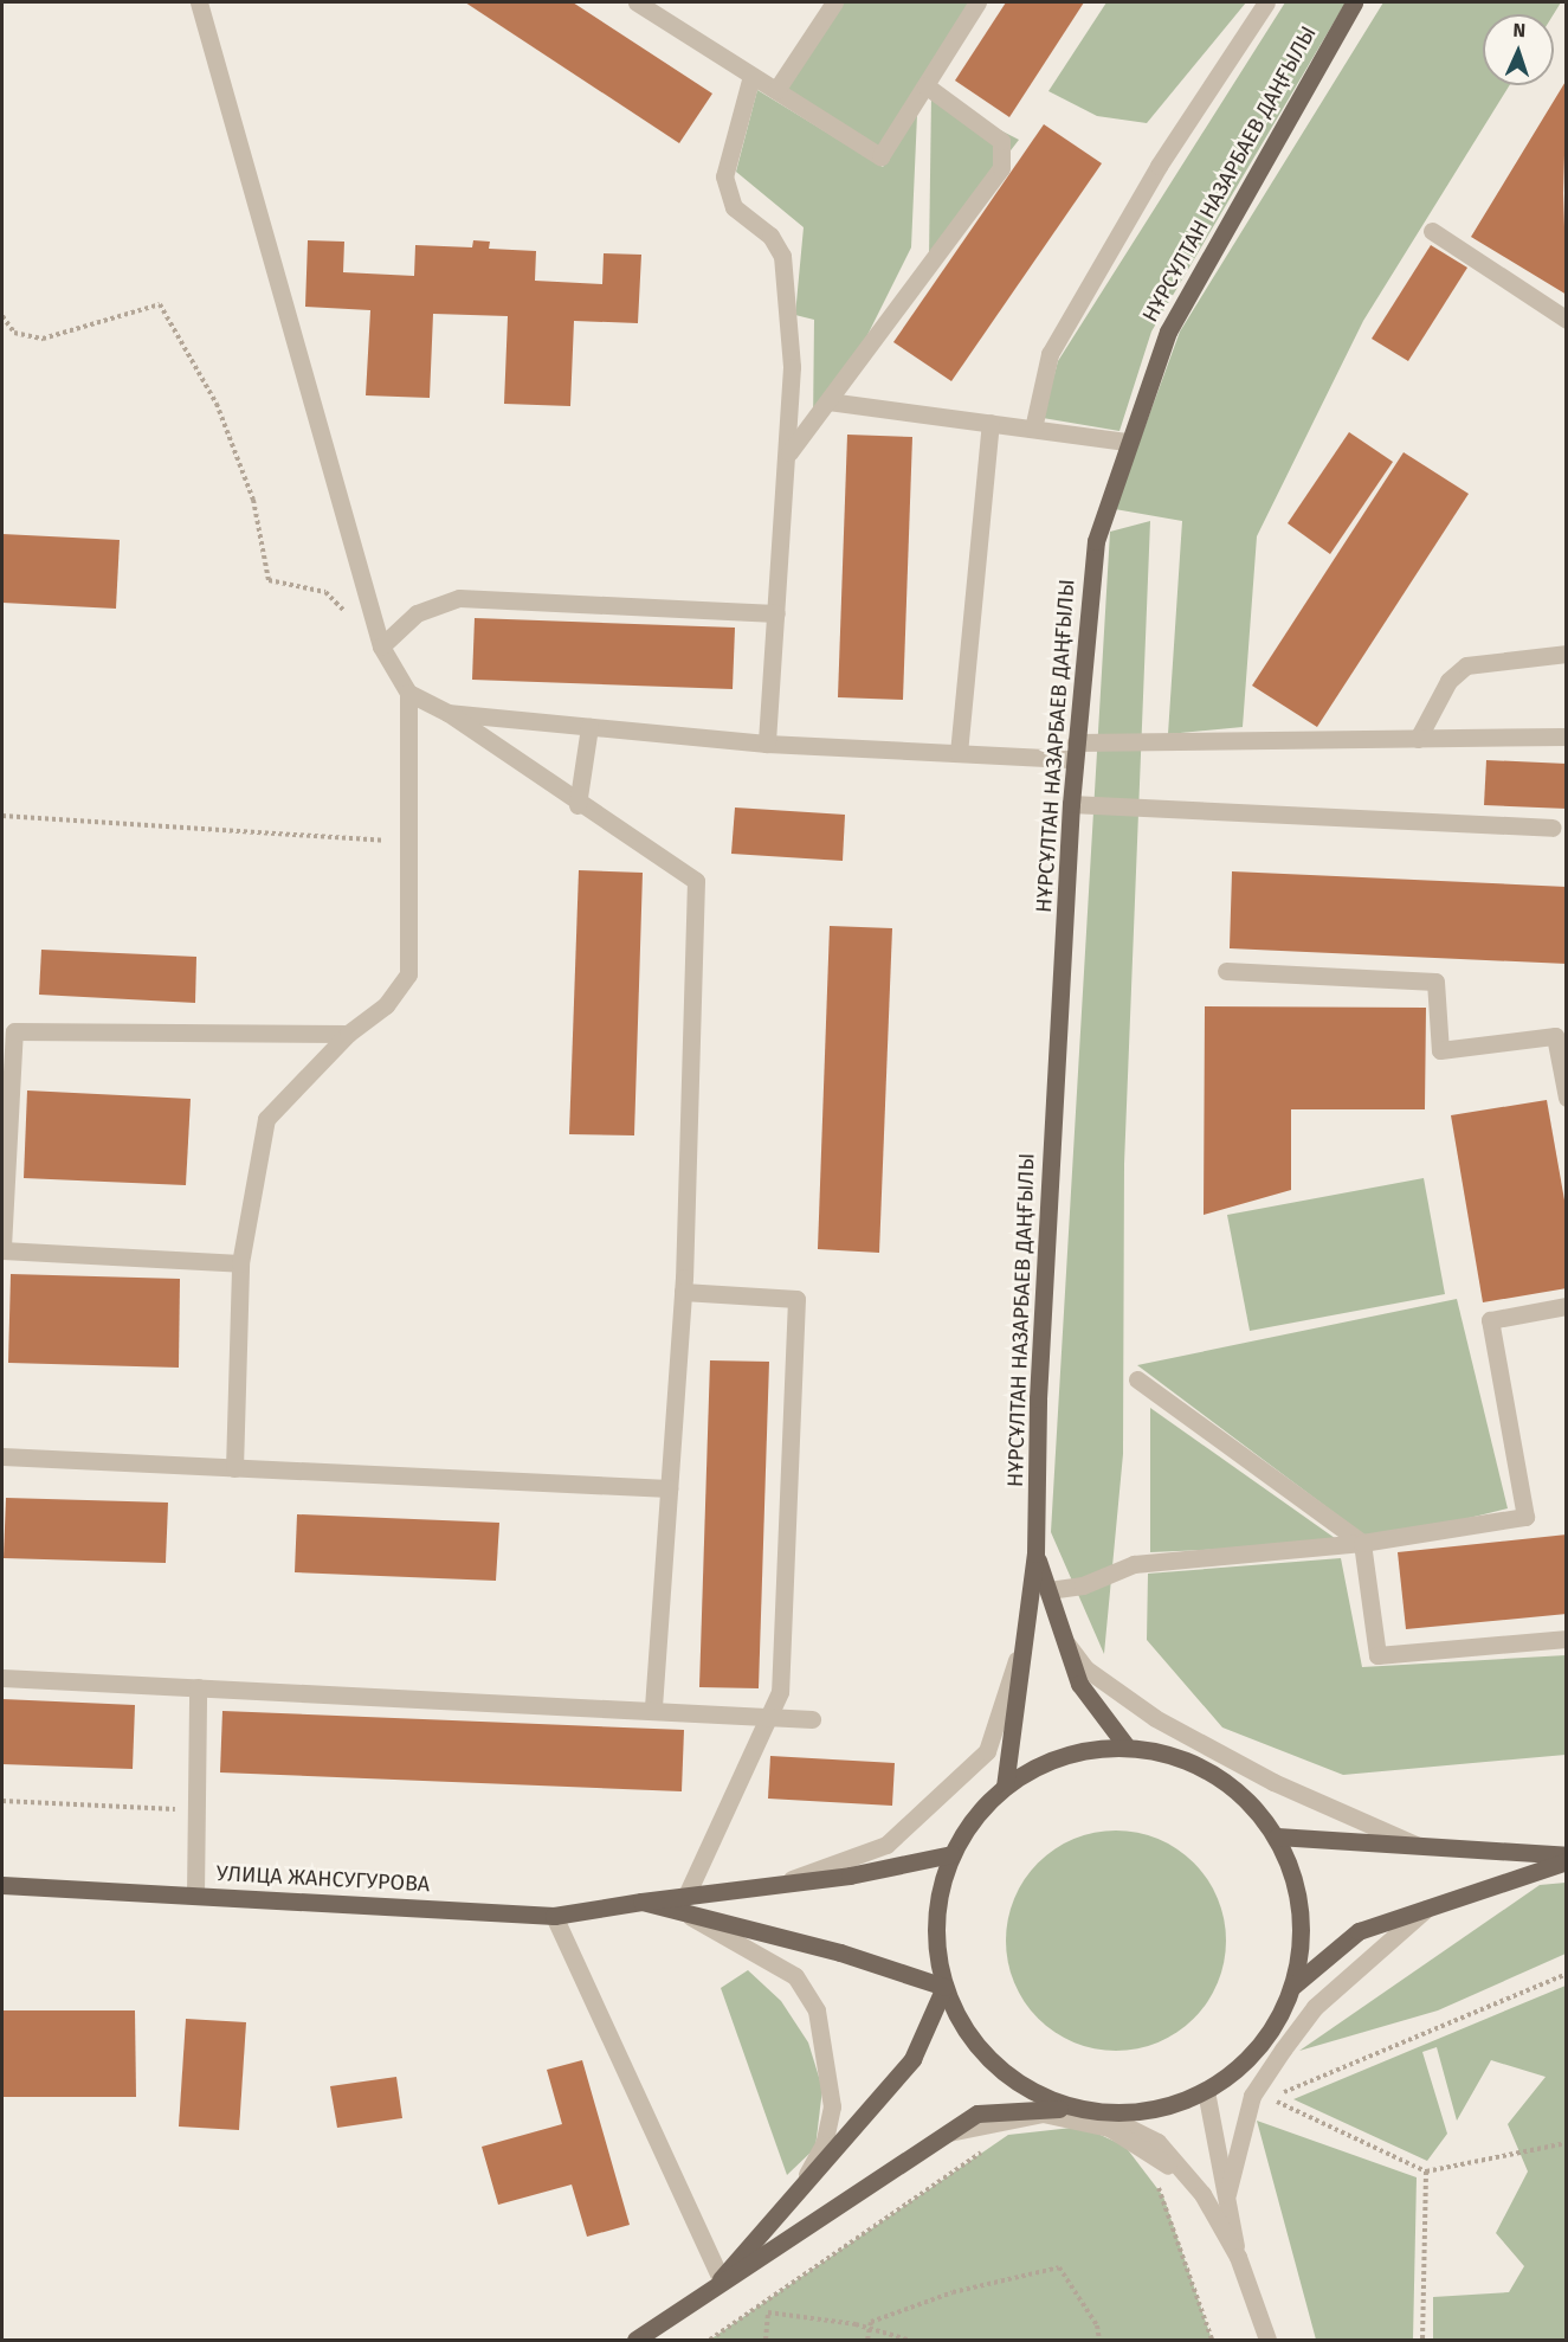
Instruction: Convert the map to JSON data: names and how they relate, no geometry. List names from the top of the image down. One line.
{"streets":{"main road":["НҰРСҰЛТАН НАЗАРБАЕВ ДАҢҒЫЛЫ","УЛИЦА ЖАНСУГУРОВА"]},"north":"top"}
